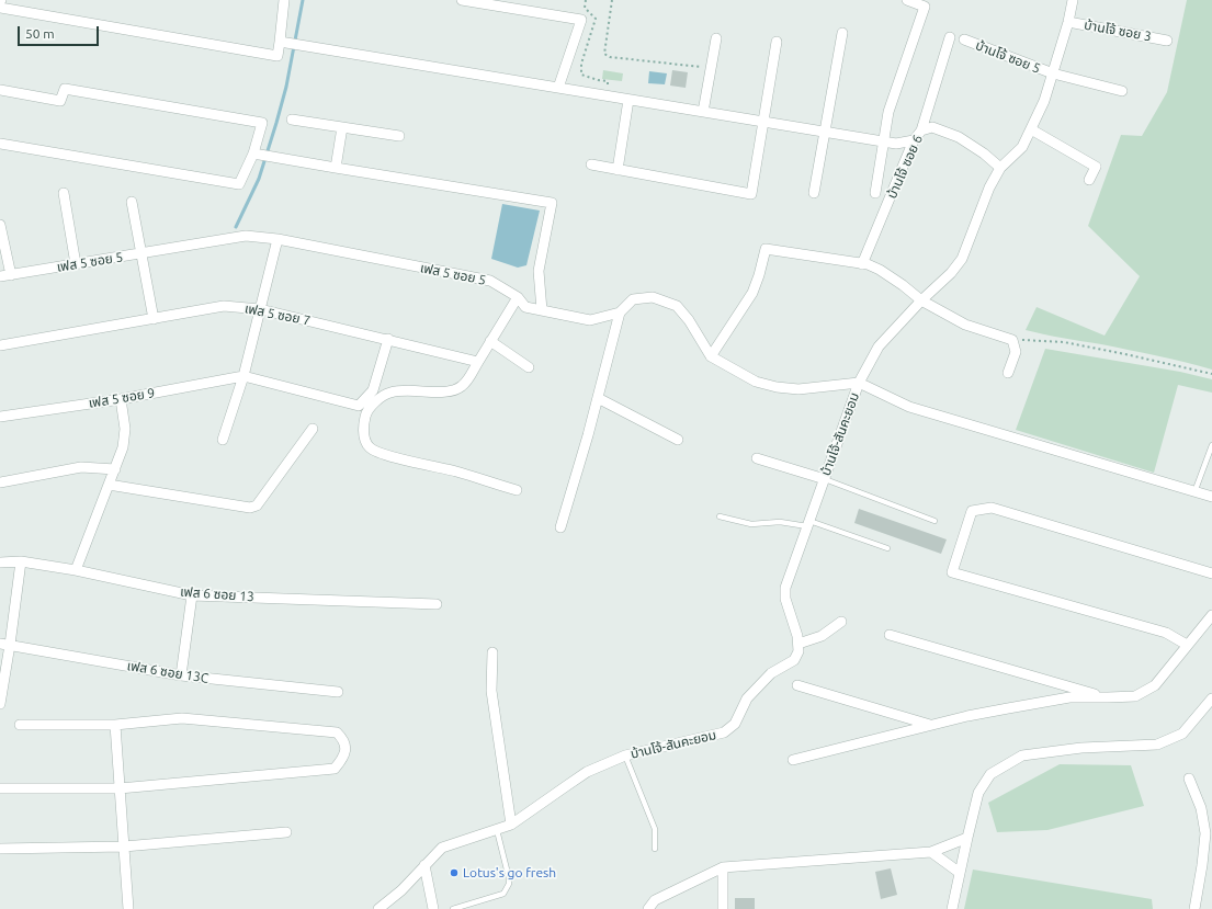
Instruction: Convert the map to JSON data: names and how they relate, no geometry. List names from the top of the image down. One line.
{"streets":{"street":["บ้านโจ้ ซอย 3","บ้านโจ้ ซอย 5","บ้านโจ้ ซอย 6","เฟส 5 ซอย 5","เฟส 5 ซอย 7","เฟส 5 ซอย 9","บ้านโจ้-สันคะยอม","เฟส 6 ซอย 13","เฟส 6 ซอย 13C"]},"crossings":[["บ้านโจ้ ซอย 3","บ้านโจ้-สันคะยอม"],["บ้านโจ้ ซอย 5","บ้านโจ้-สันคะยอม"],["บ้านโจ้ ซอย 6","บ้านโจ้-สันคะยอม"],["เฟส 5 ซอย 5","บ้านโจ้-สันคะยอม"]],"places":["Lotus's go fresh"],"scale_bar":"50 m"}
